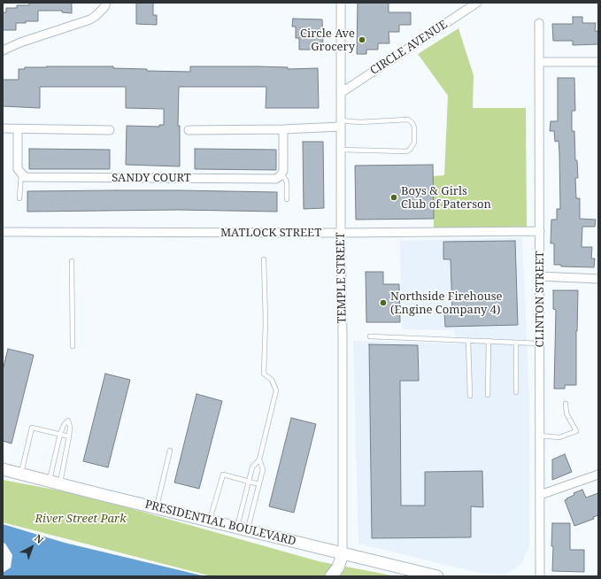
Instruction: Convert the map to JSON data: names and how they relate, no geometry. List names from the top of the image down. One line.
{"streets":{"street":["CIRCLE AVENUE","SANDY COURT","MATLOCK STREET","TEMPLE STREET","CLINTON STREET","PRESIDENTIAL BOULEVARD"]},"crossings":[["CIRCLE AVENUE","TEMPLE STREET"],["MATLOCK STREET","TEMPLE STREET"],["MATLOCK STREET","CLINTON STREET"],["TEMPLE STREET","PRESIDENTIAL BOULEVARD"]],"parks":["River Street Park"],"places":["Circle Ave Grocery","Boys & Girls Club of Paterson","Northside Firehouse (Engine Company 4)"],"north":"top right"}
